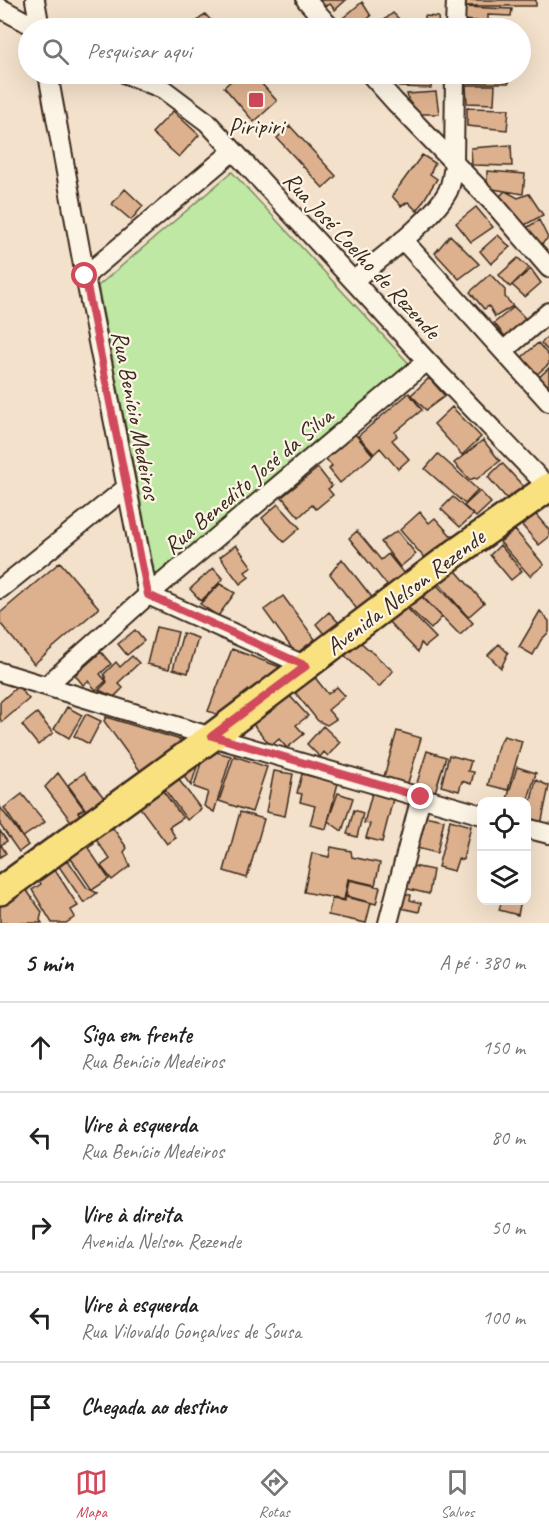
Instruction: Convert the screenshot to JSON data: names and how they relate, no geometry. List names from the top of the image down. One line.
{"streets":{"main road":["Avenida Nelson Rezende"],"street":["Rua José Coelho de Rezende","Rua Benício Medeiros","Rua Benedito José da Silva"]},"crossings":[["Rua José Coelho de Rezende","Rua Benedito José da Silva"],["Rua José Coelho de Rezende","Avenida Nelson Rezende"],["Rua Benício Medeiros","Rua Benedito José da Silva"]],"places":{"transit":["Piripiri"]},"page":{"search":"Pesquisar aqui","heading":["5 min","A pé · 380 m"],"list":[["Siga em frente","Rua Benício Medeiros","150 m"],["Vire à esquerda","Rua Benício Medeiros","80 m"],["Vire à direita","Avenida Nelson Rezende","50 m"],["Vire à esquerda","Rua Vilovaldo Gonçalves de Sousa","100 m"],"Chegada ao destino"],"nav":["Mapa","Rotas","Salvos"]}}
